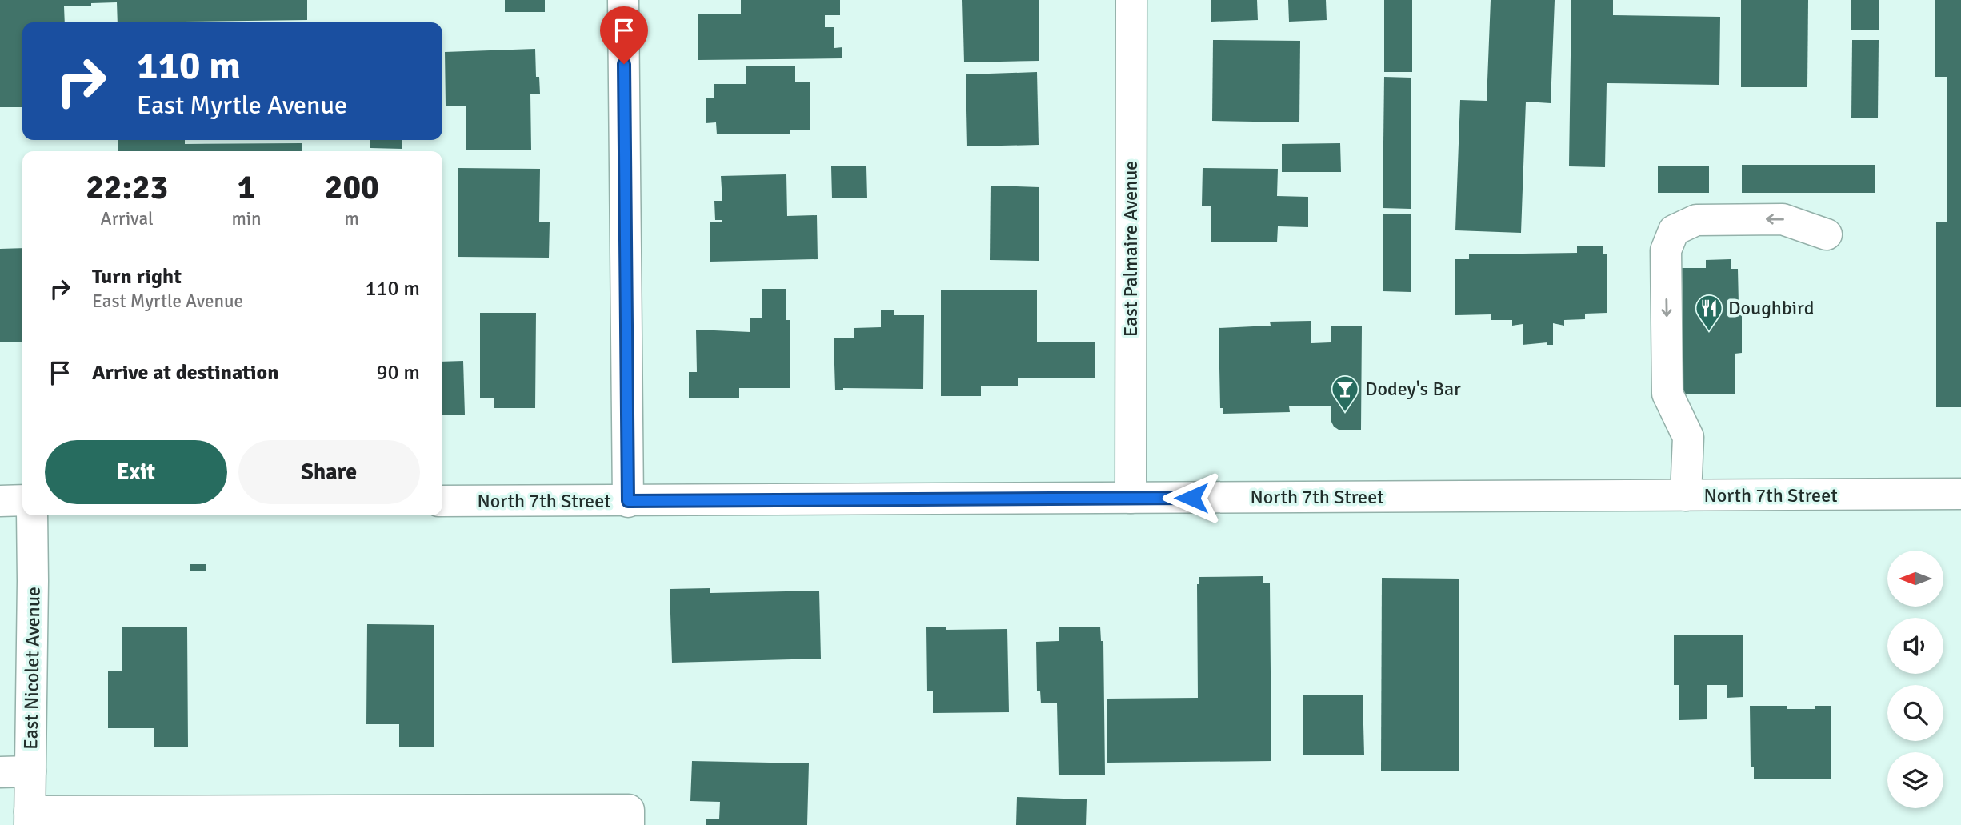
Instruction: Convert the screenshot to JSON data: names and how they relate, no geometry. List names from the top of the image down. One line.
{"streets":{"street":["East Palmaire Avenue","North 7th Street","East Nicolet Avenue"]},"crossings":[["East Palmaire Avenue","North 7th Street"]],"places":{"restaurant":["Doughbird"],"bar":["Dodey's Bar"]},"north":"left","page":{"turn":["110 m","East Myrtle Avenue"],"eta":["22:23","Arrival","1","min","200","m"],"list":[{"name":"Turn right","note":"East Myrtle Avenue","value":"110 m"},{"name":"Arrive at destination","value":"90 m"}],"buttons":["Exit","Share"]}}
